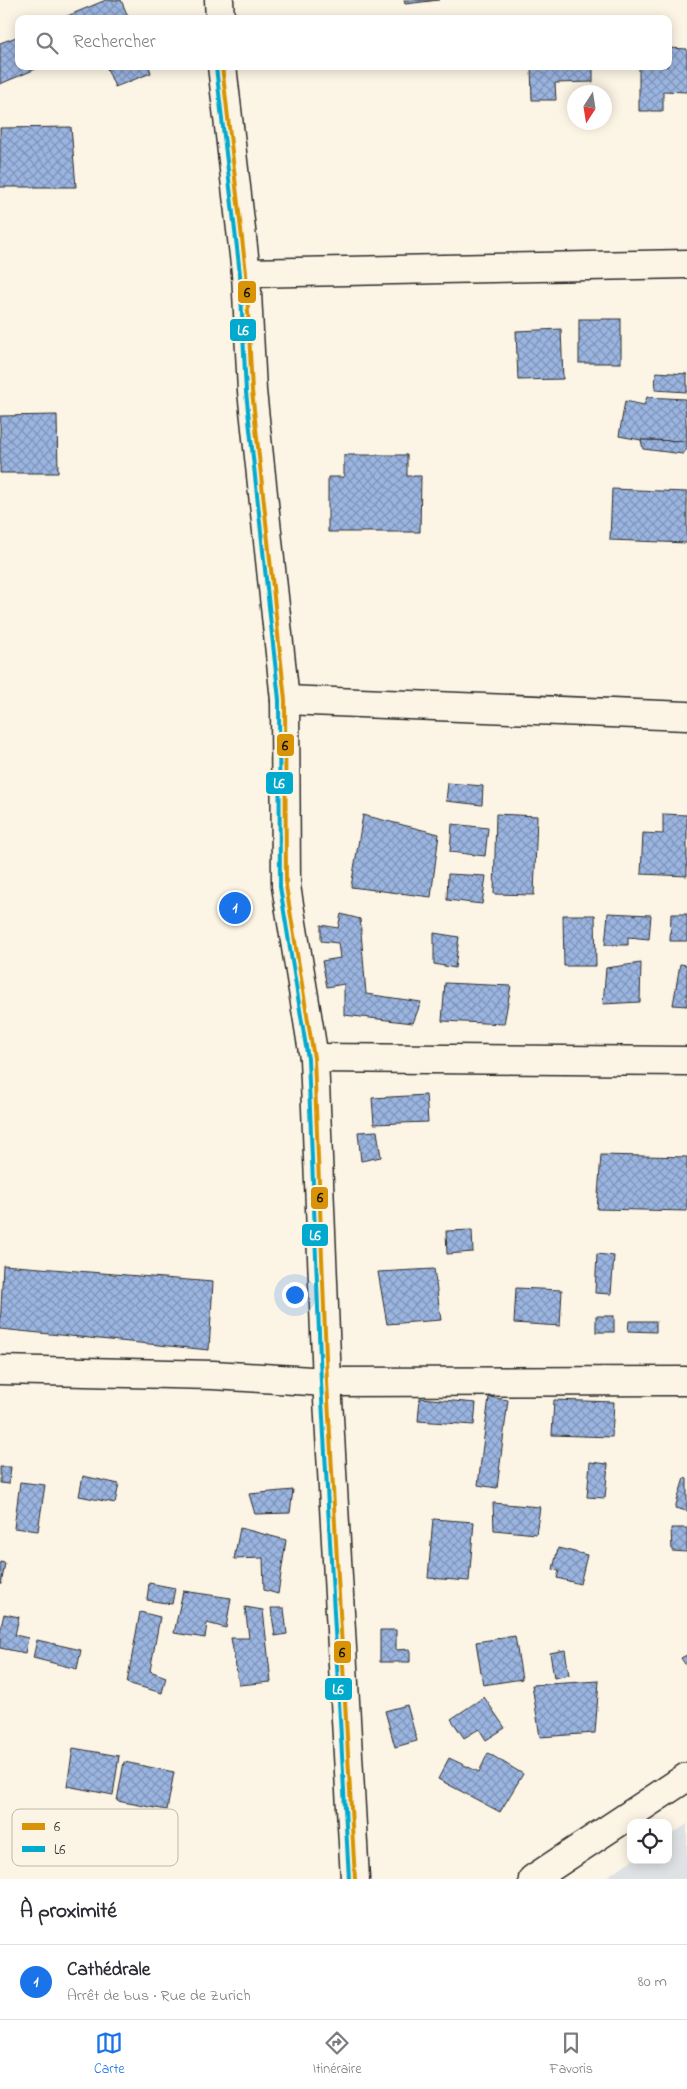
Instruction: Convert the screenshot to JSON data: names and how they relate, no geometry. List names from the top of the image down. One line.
{"lines":["transit line 6","transit line L6"],"legend":["6","L6"],"north":"bottom","page":{"search":"Rechercher","pins":"1","heading":"À proximité","list":[{"mark":"1","name":"Cathédrale","note":"Arrêt de bus · Rue de Zurich","value":"80 m"}],"nav":["Carte","Itinéraire","Favoris"]}}
